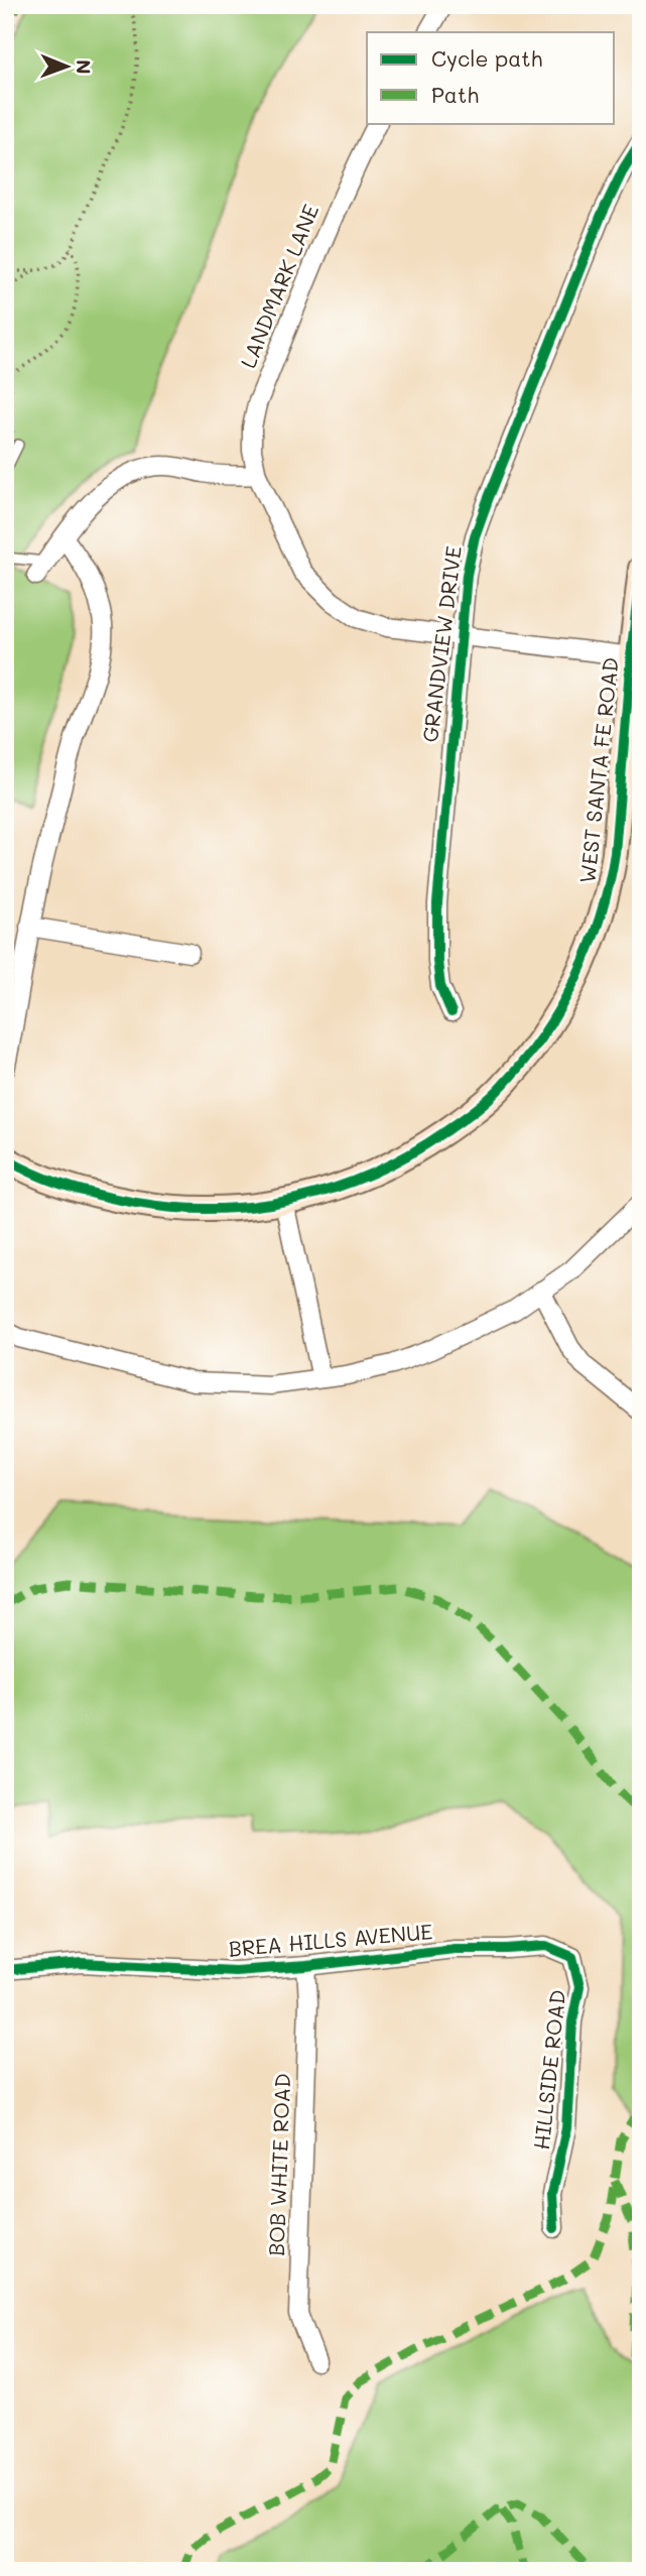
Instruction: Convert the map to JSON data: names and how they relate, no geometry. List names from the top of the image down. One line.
{"streets":{"street":["LANDMARK LANE","GRANDVIEW DRIVE","WEST SANTA FE ROAD","BREA HILLS AVENUE","HILLSIDE ROAD","BOB WHITE ROAD"]},"crossings":[["LANDMARK LANE","GRANDVIEW DRIVE"],["LANDMARK LANE","WEST SANTA FE ROAD"],["BREA HILLS AVENUE","HILLSIDE ROAD"],["BREA HILLS AVENUE","BOB WHITE ROAD"]],"legend":["Cycle path","Path"],"north":"right"}
